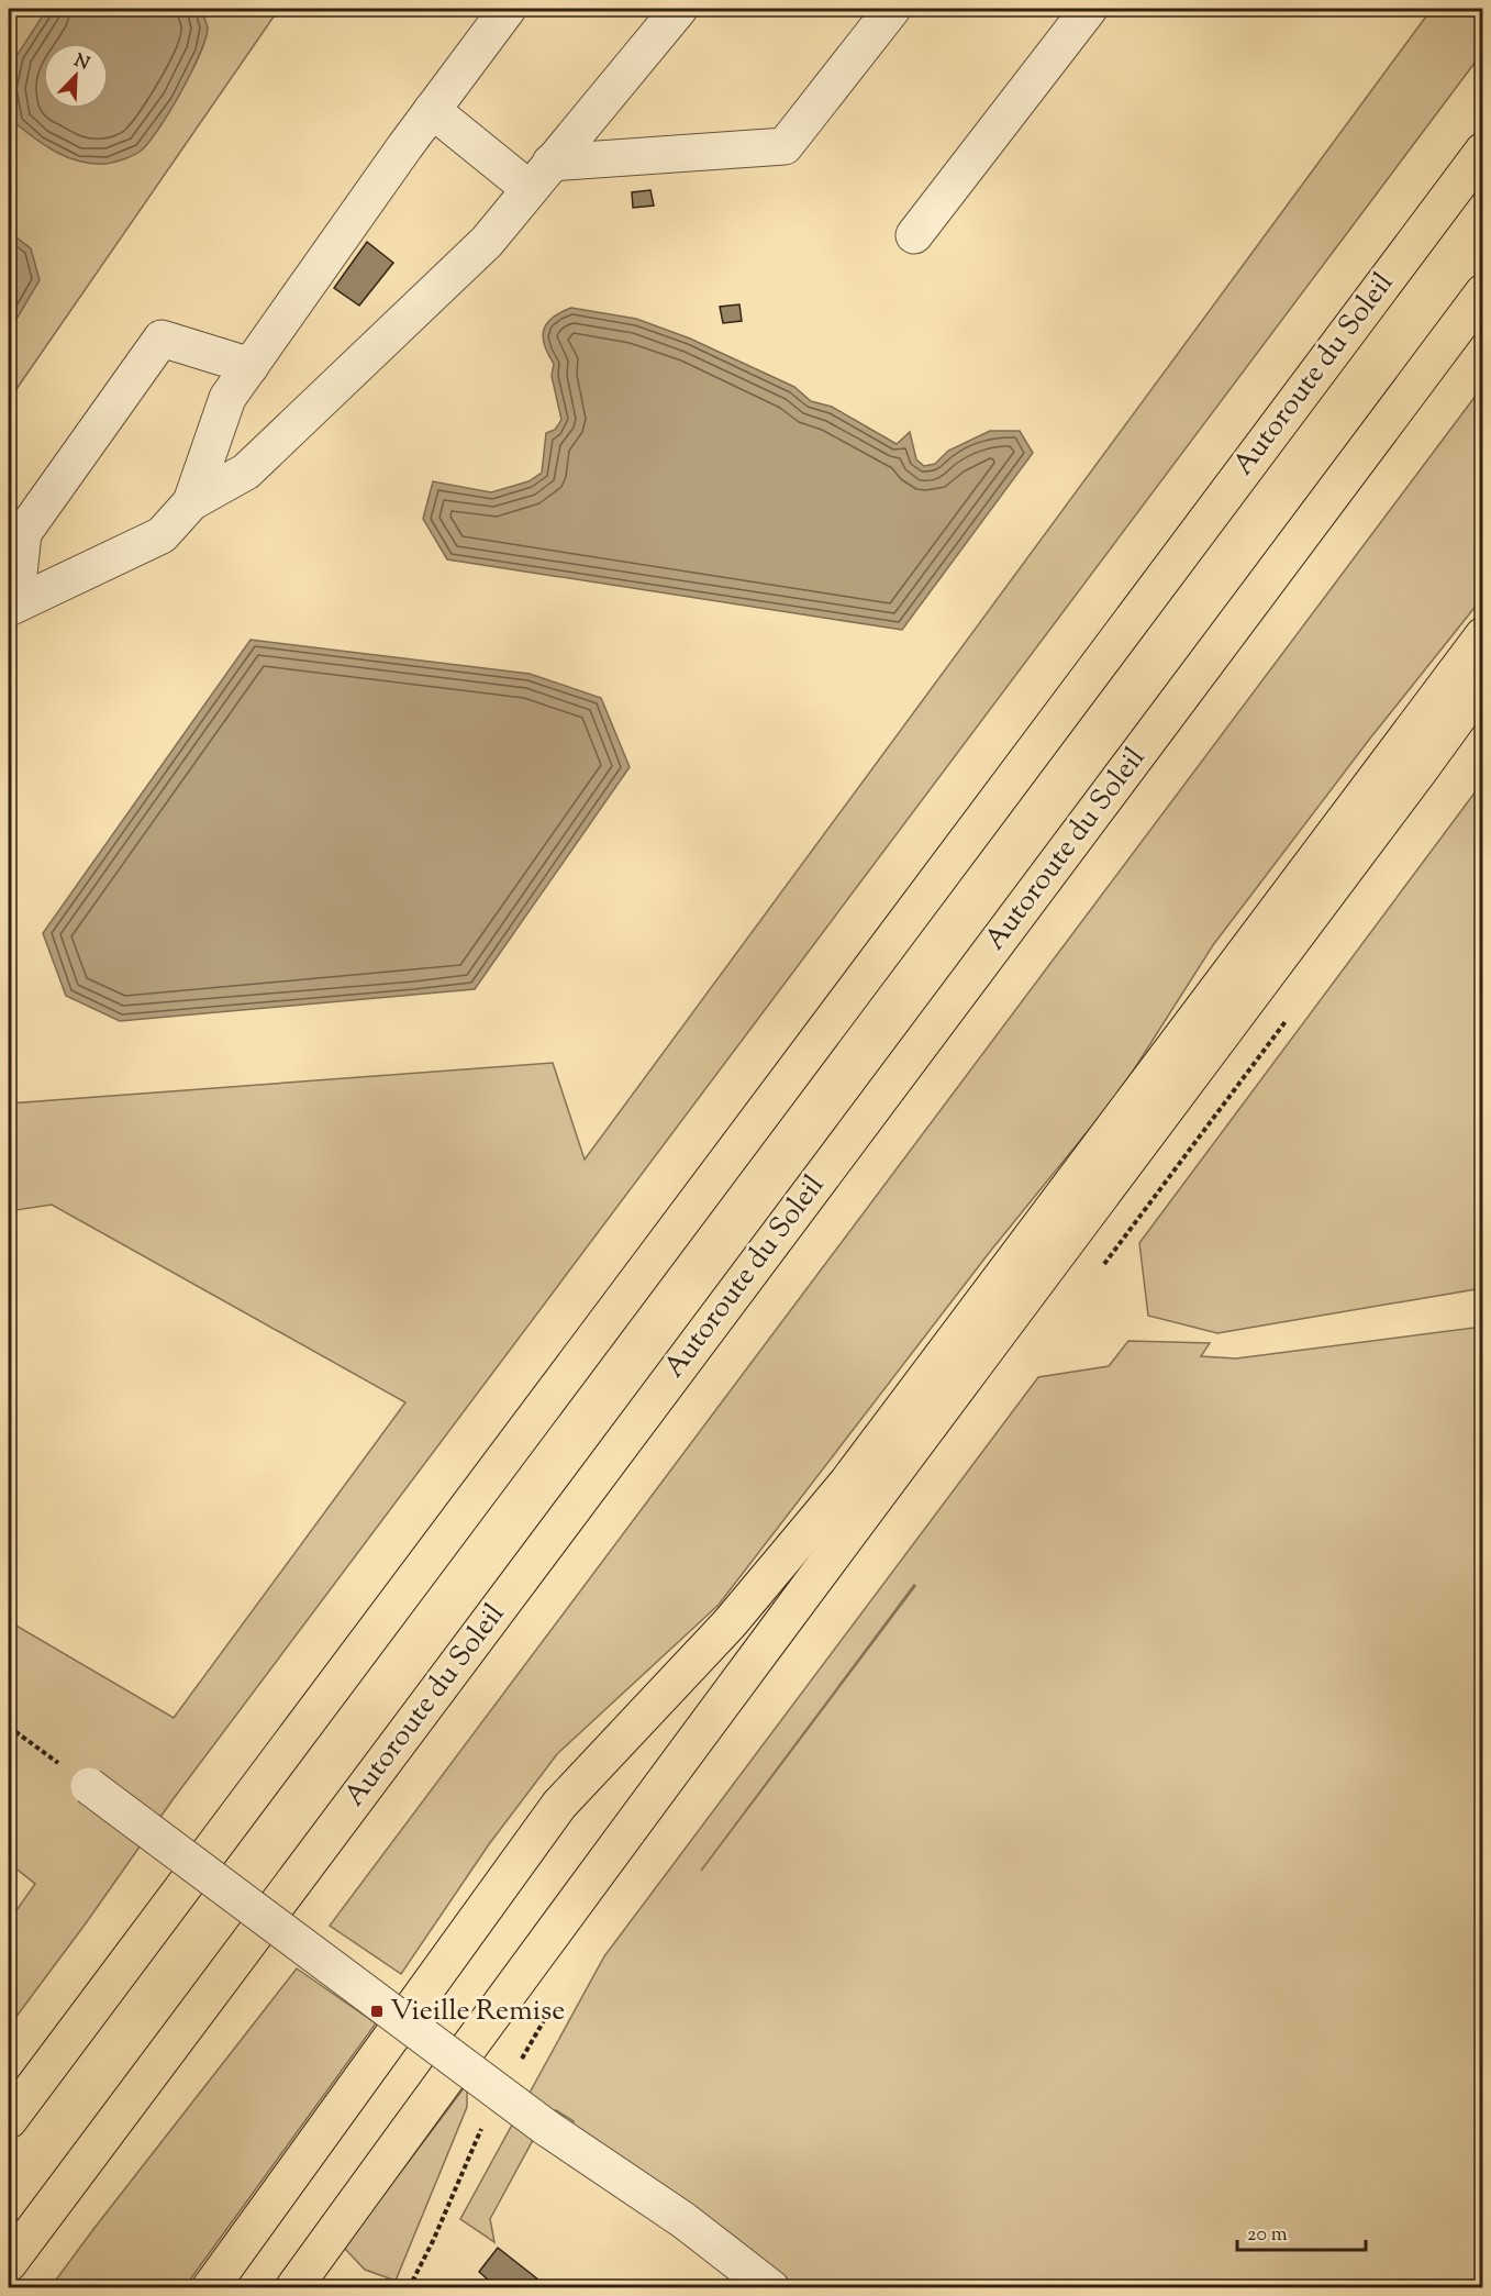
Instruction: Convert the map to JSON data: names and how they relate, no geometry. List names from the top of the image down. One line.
{"streets":{"main road":["Autoroute du Soleil"]},"places":{"transit":["Vieille Remise"]},"scale_bar":"20 m","north":"top right"}
